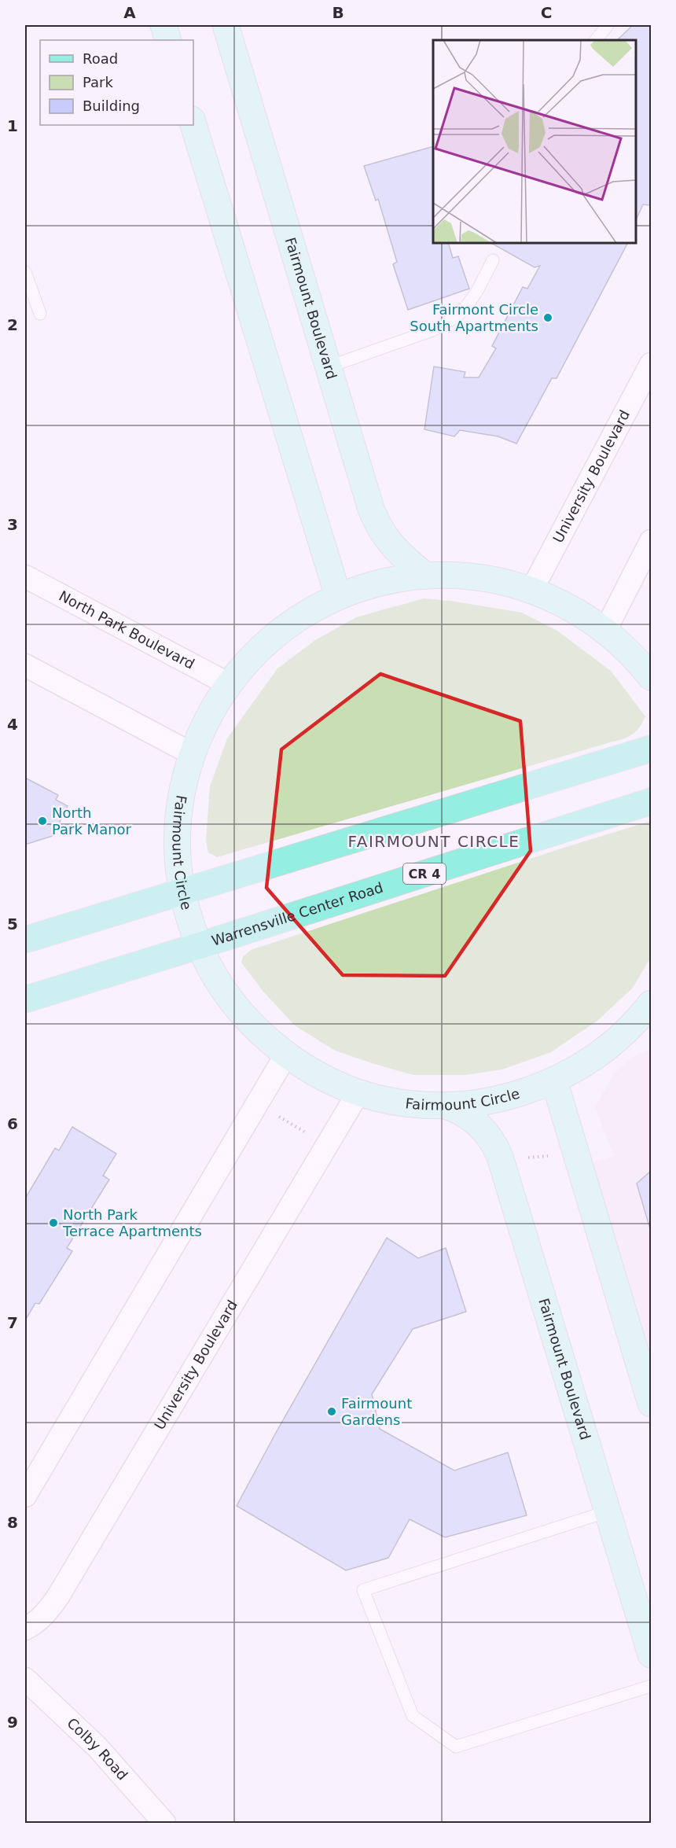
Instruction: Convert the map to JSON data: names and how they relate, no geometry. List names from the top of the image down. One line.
{"streets":{"main road":["Fairmount Boulevard","Fairmount Circle","CR 4","Warrensville Center Road"],"street":["University Boulevard","North Park Boulevard","Colby Road"]},"crossings":[["Fairmount Boulevard","Fairmount Circle"],["University Boulevard","Fairmount Circle"],["North Park Boulevard","Fairmount Circle"],["Fairmount Circle","Warrensville Center Road"]],"districts":["FAIRMOUNT CIRCLE"],"places":["Fairmont Circle South Apartments","North Park Manor","North Park Terrace Apartments","Fairmount Gardens"],"legend":["Road","Park","Building"],"grid":{"columns":["A","B","C"],"rows":["1","2","3","4","5","6","7","8","9"]}}
